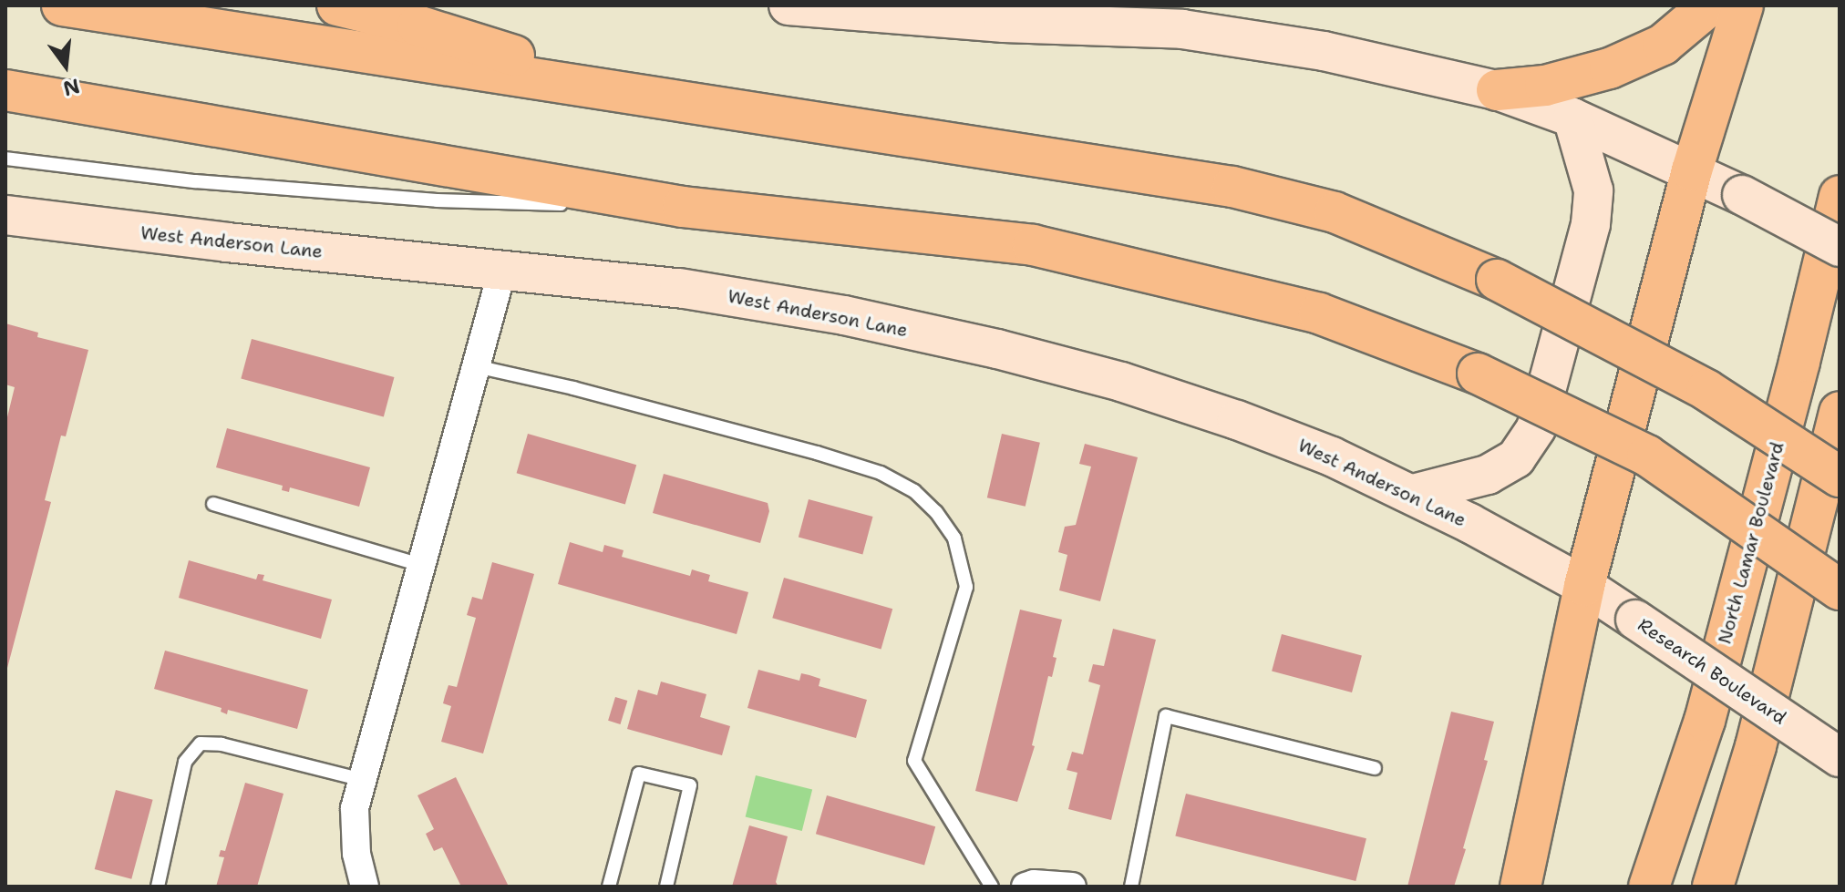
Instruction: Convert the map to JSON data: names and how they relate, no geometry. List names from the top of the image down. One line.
{"streets":{"main road":["West Anderson Lane","North Lamar Boulevard","Research Boulevard"]},"crossings":[["West Anderson Lane","Research Boulevard"]],"north":"bottom"}
